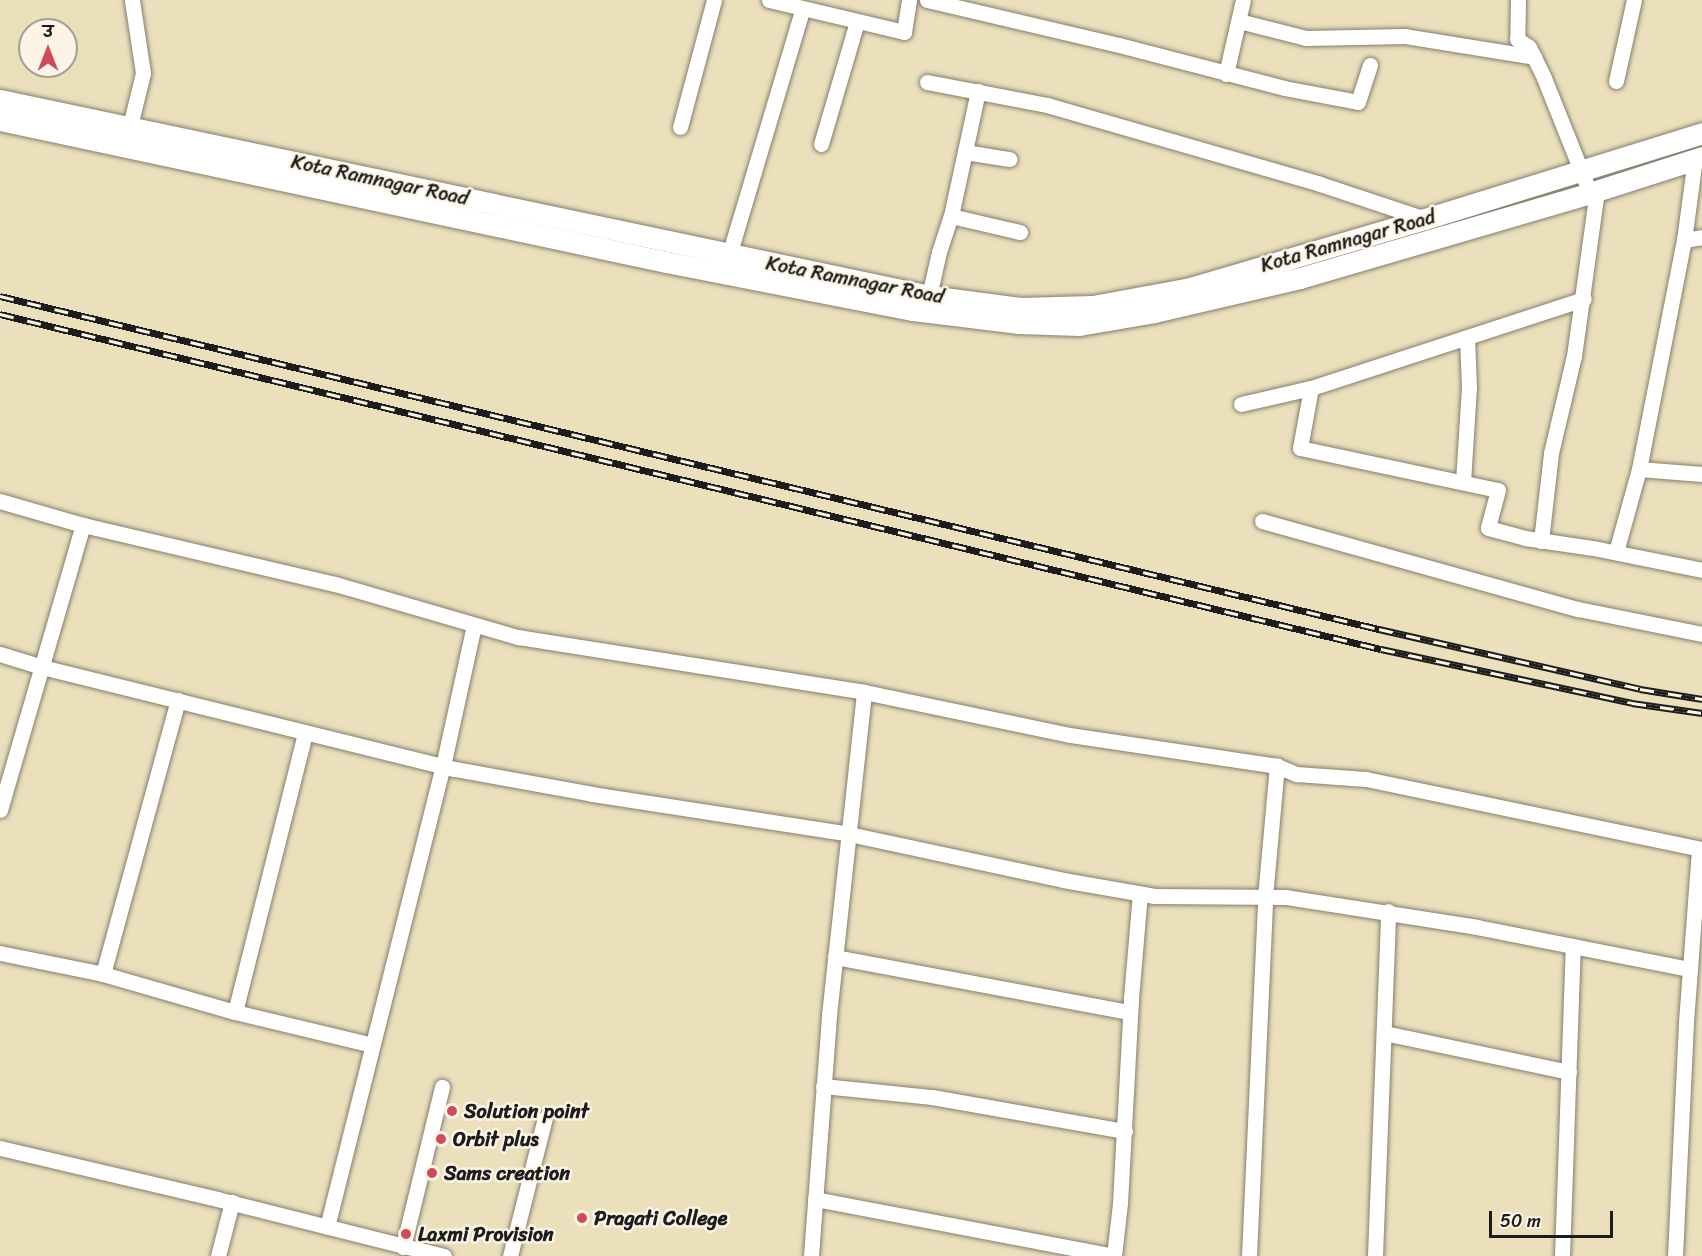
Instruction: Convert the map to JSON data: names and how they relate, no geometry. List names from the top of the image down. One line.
{"streets":{"street":["Kota Ramnagar Road"]},"places":["Solution point","Orbit plus","Sams creation","Pragati College","Laxmi Provision"],"scale_bar":"50 m","north":"top"}
